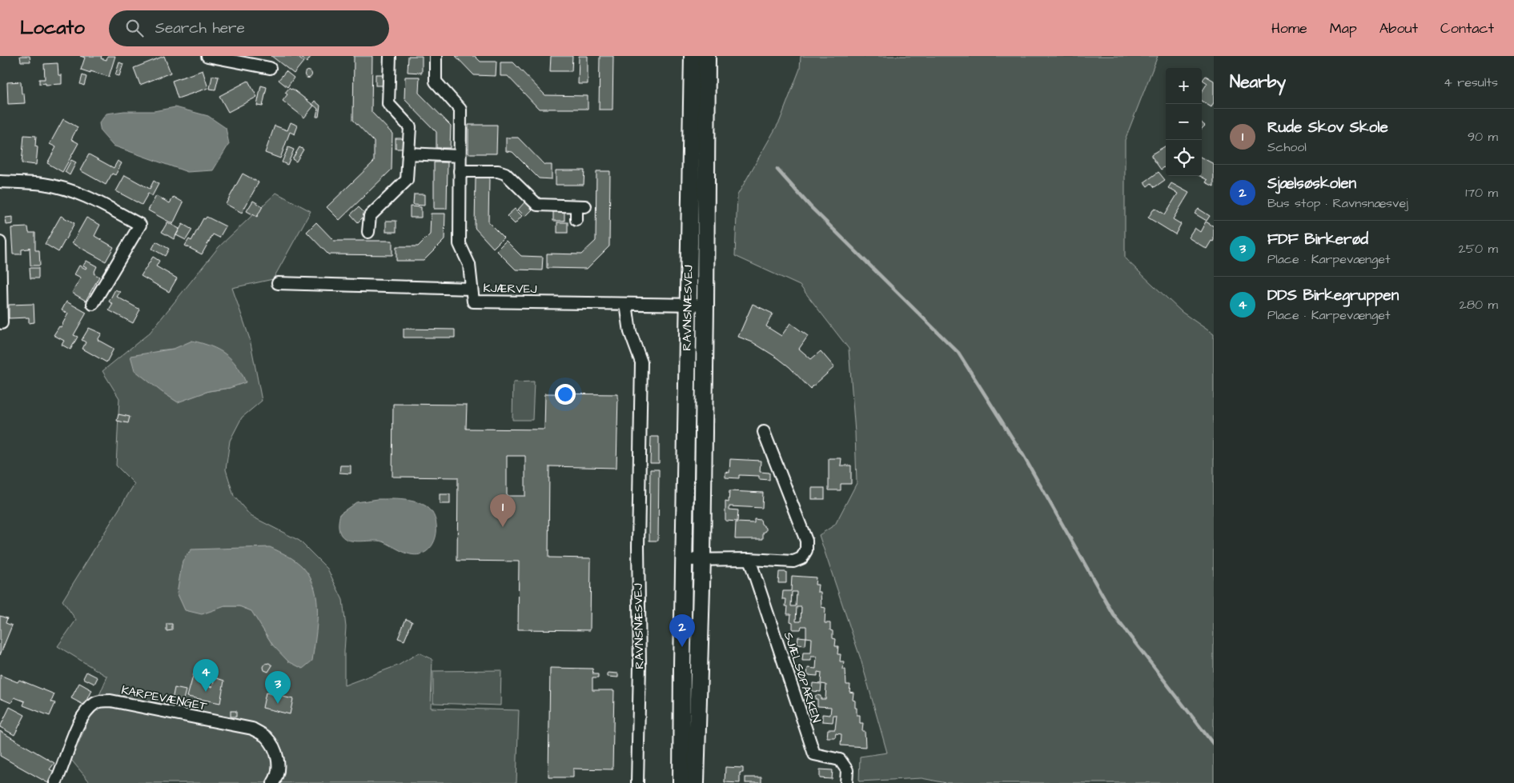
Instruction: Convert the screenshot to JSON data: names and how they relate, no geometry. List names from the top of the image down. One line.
{"streets":{"main road":["RAVNSNÆSVEJ"],"street":["KJÆRVEJ","SJÆLSØPARKEN","KARPEVÆNGET"]},"crossings":[["KJÆRVEJ","RAVNSNÆSVEJ"]],"page":{"header":"Locato","search":"Search here","nav":["Home","Map","About","Contact"],"heading":["Nearby","4 results"],"map_buttons":["+","−"],"list":[{"mark":"1","name":"Rude Skov Skole","note":"School","value":"90 m"},{"mark":"2","name":"Sjælsøskolen","note":"Bus stop · Ravnsnæsvej","value":"170 m"},{"mark":"3","name":"FDF Birkerød","note":"Place · Karpevænget","value":"250 m"},{"mark":"4","name":"DDS Birkegruppen","note":"Place · Karpevænget","value":"280 m"}],"pins":["1","2","4","3"]}}
